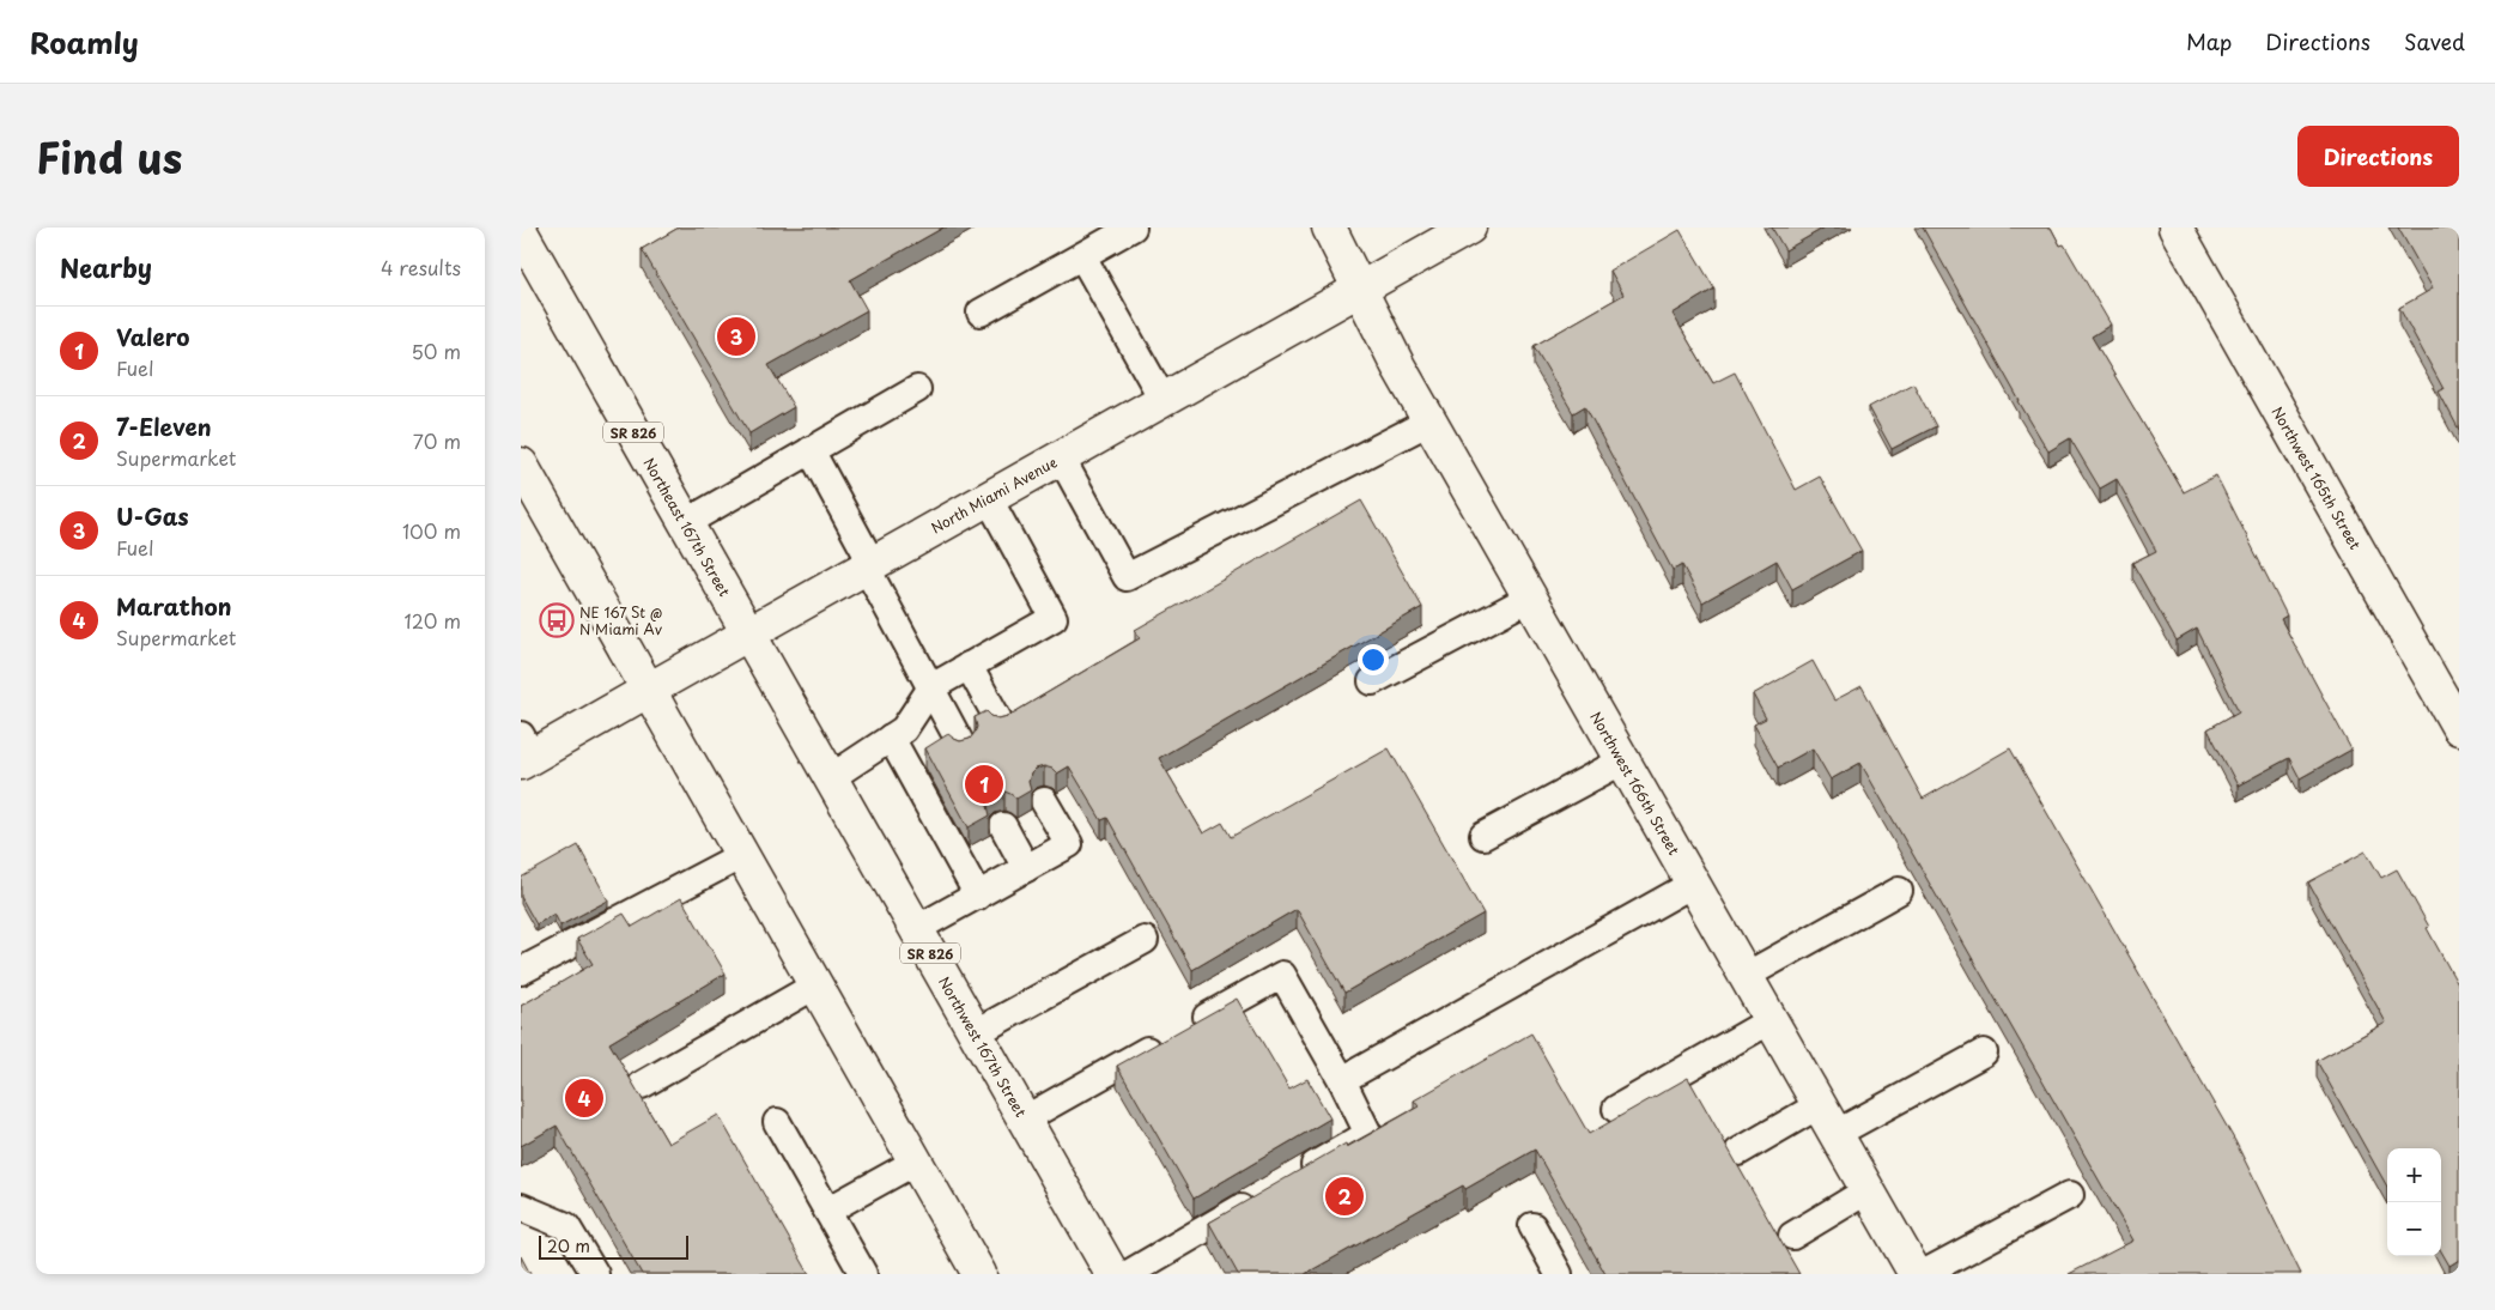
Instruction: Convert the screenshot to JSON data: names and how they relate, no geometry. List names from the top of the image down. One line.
{"streets":{"street":["SR 826","Northwest 165th Street","North Miami Avenue","Northeast 167th Street","Northwest 166th Street","Northwest 167th Street"]},"crossings":[["North Miami Avenue","Northeast 167th Street"],["North Miami Avenue","Northwest 166th Street"],["North Miami Avenue","Northwest 167th Street"],["Northeast 167th Street","Northwest 167th Street"]],"places":{"bus stop":["NE 167 St @ N Miami Av"]},"scale_bar":"20 m","page":{"header":"Roamly","nav":["Map","Directions","Saved"],"title":"Find us","buttons":"Directions","heading":["Nearby","4 results"],"list":[{"mark":"1","name":"Valero","note":"Fuel","value":"50 m"},{"mark":"2","name":"7-Eleven","note":"Supermarket","value":"70 m"},{"mark":"3","name":"U-Gas","note":"Fuel","value":"100 m"},{"mark":"4","name":"Marathon","note":"Supermarket","value":"120 m"}],"pins":["3","1","4","2"],"map_buttons":["+","−"],"scale":"20 m"}}
